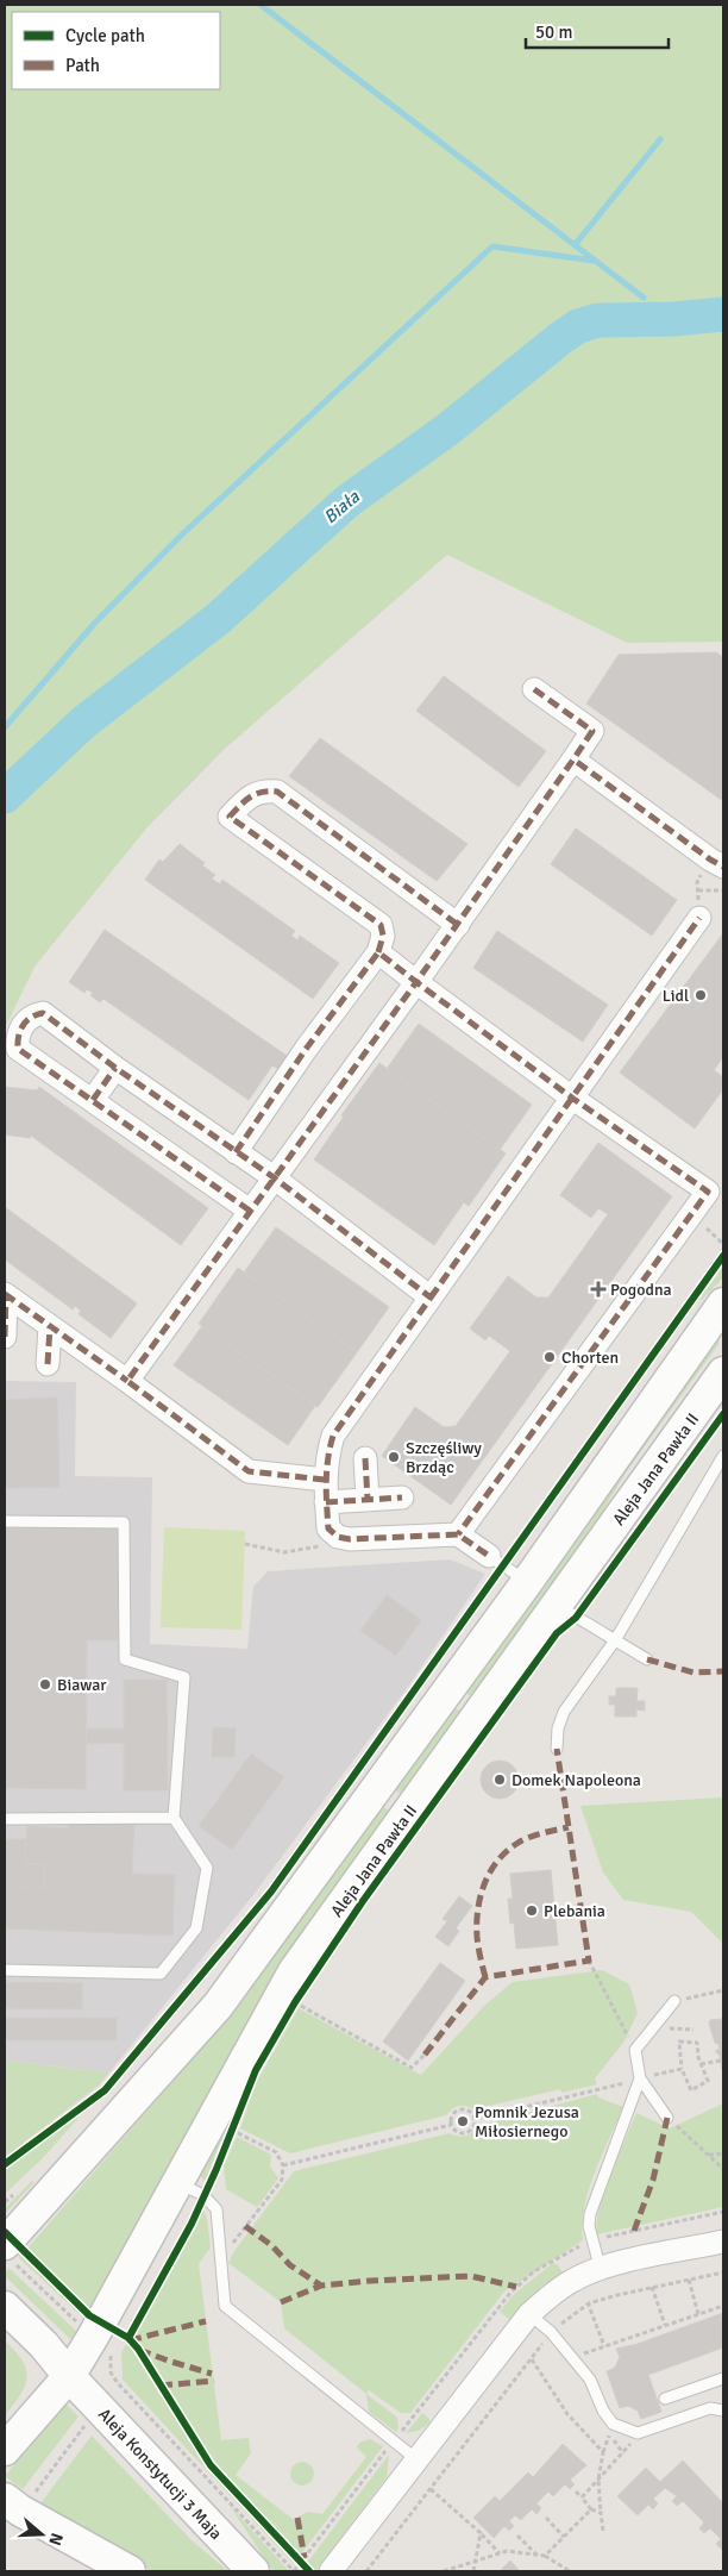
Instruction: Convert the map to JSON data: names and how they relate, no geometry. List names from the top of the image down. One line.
{"streets":{"main road":["Aleja Jana Pawła II","Aleja Konstytucji 3 Maja"]},"crossings":[["Aleja Jana Pawła II","Aleja Konstytucji 3 Maja"]],"water":["Biała"],"places":{"other":["Lidl","Chorten","Szczęśliwy Brzdąc","Biawar","Domek Napoleona","Plebania","Pomnik Jezusa Miłosiernego"],"health":["Pogodna"]},"legend":["Cycle path","Path"],"scale_bar":"50 m","north":"right"}
